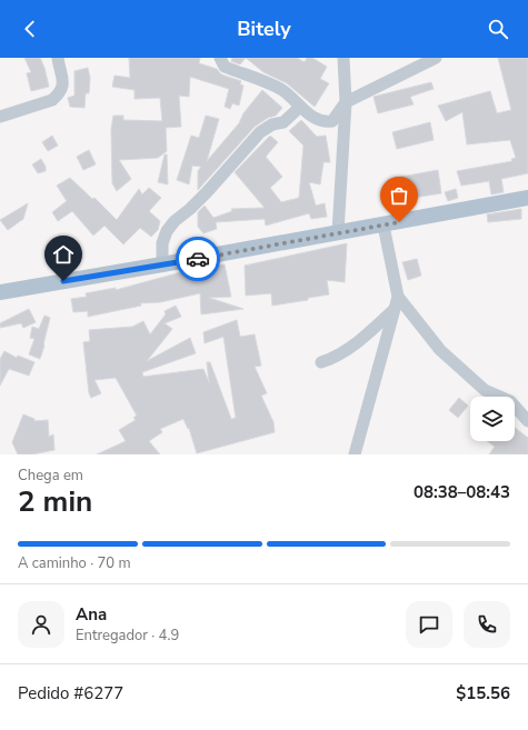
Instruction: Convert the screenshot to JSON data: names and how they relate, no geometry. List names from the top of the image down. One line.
{"page":{"header":"Bitely","heading":["2 min","Chega em","08:38–08:43"],"panel":["Ana","Entregador · 4.9","Pedido #6277","$15.56"],"bar":"A caminho · 70 m"}}
